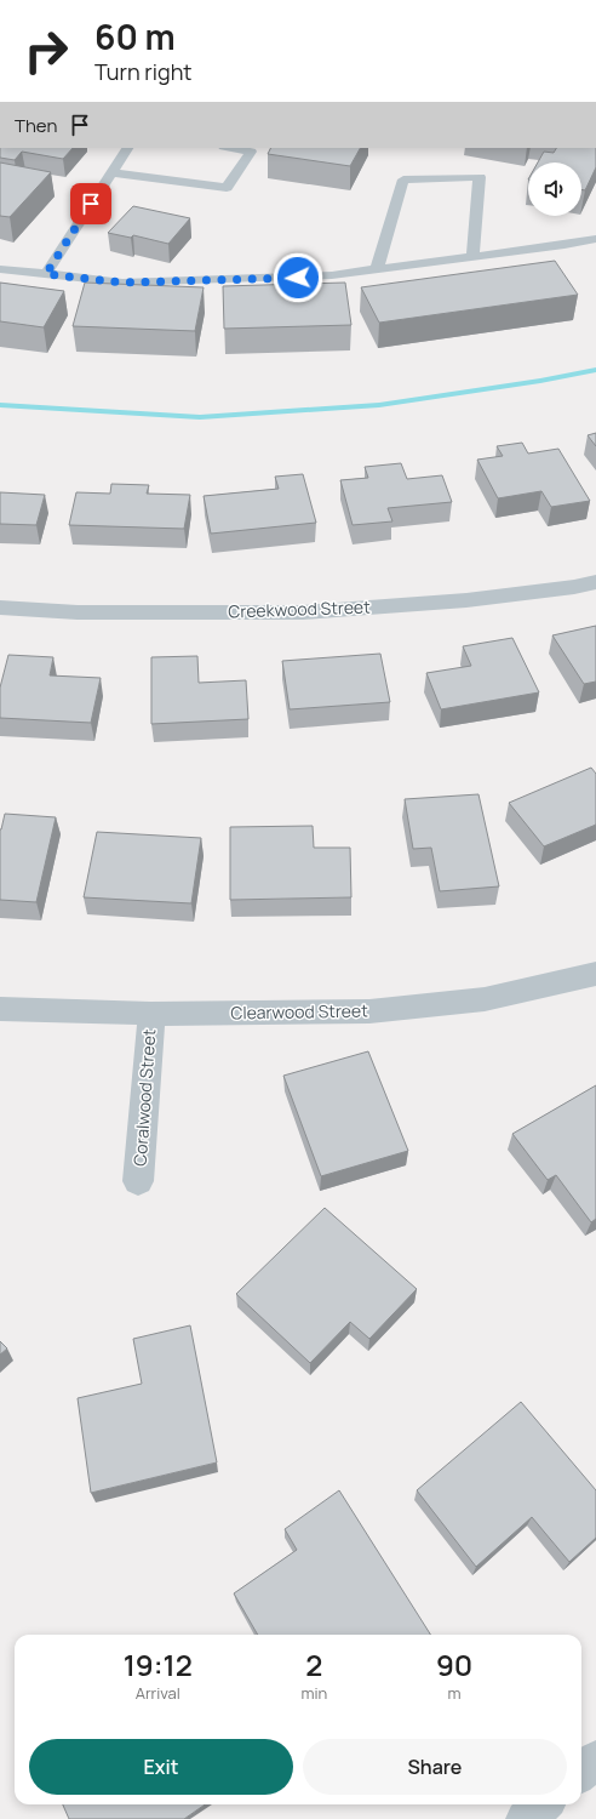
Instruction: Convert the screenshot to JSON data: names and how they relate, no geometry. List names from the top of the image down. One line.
{"streets":{"street":["Creekwood Street","Clearwood Street","Coralwood Street"]},"crossings":[["Clearwood Street","Coralwood Street"]],"page":{"turn":["60 m","Turn right"],"then":"Then","eta":["19:12","Arrival","2","min","90","m"],"buttons":["Exit","Share"]}}
